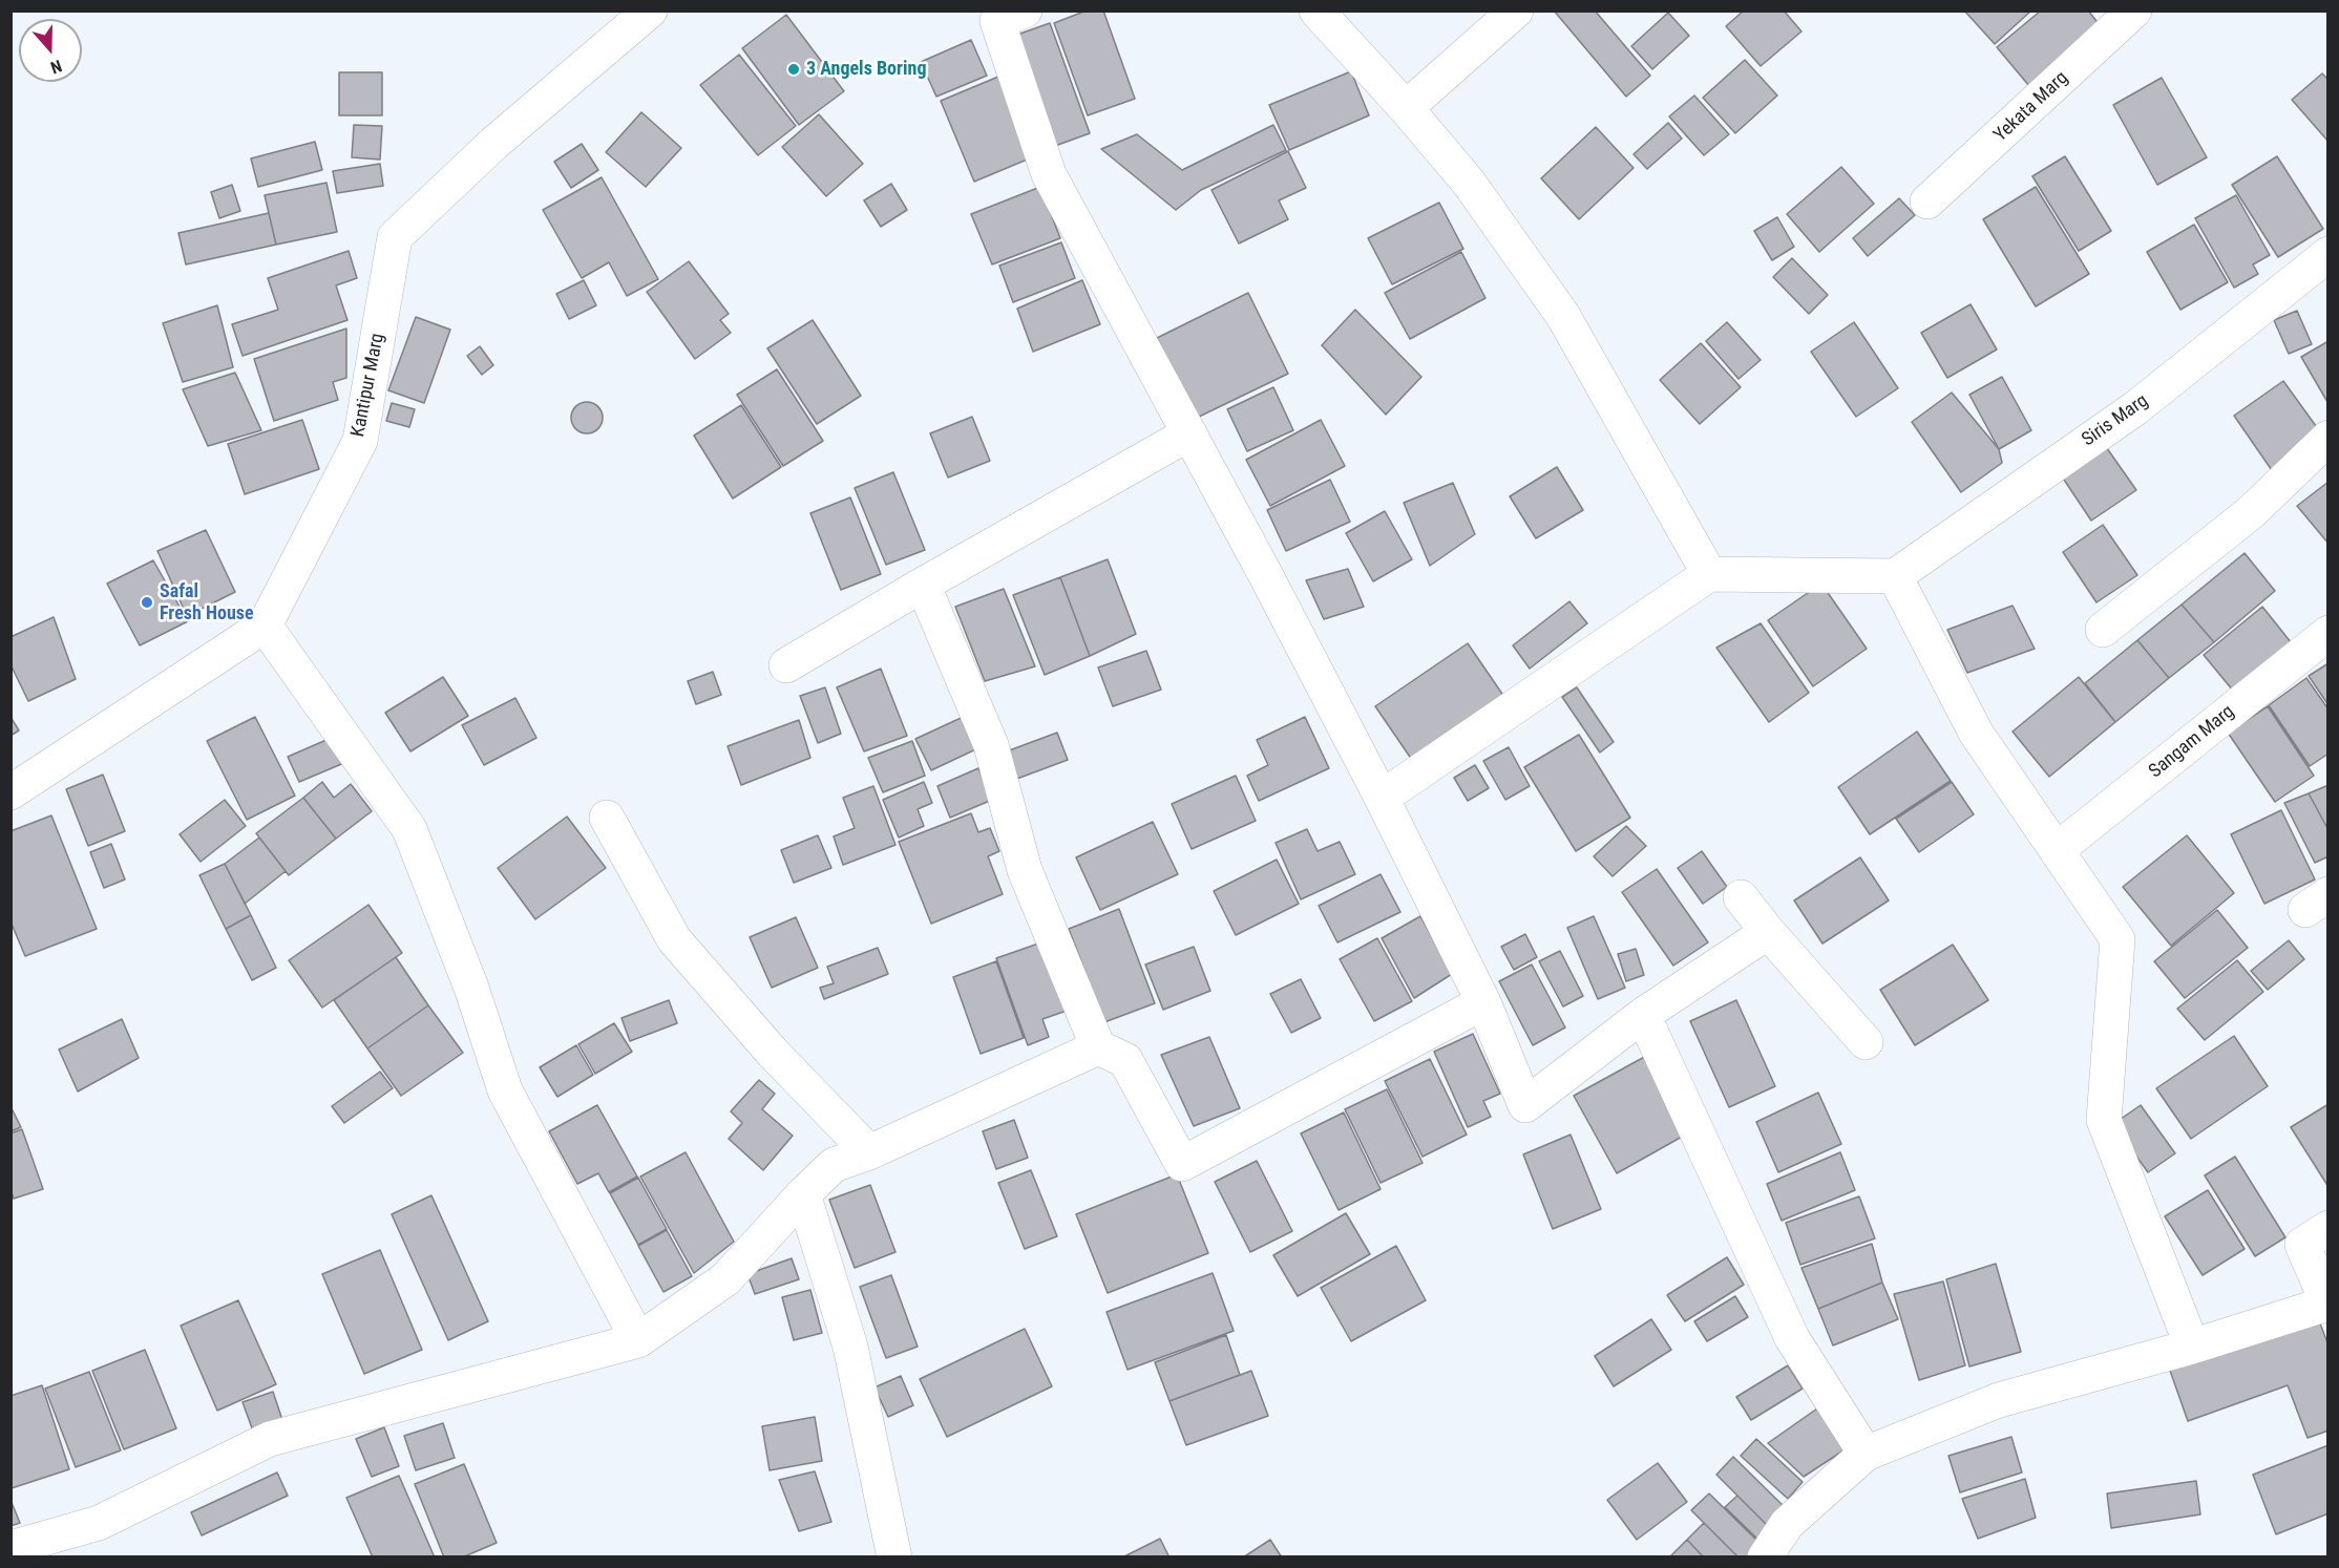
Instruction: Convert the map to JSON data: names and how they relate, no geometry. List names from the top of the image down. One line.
{"streets":{"street":["Yekata Marg","Kantipur Marg","Siris Marg","Sangam Marg"]},"places":["3 Angels Boring","Safal Fresh House"],"north":"bottom"}
